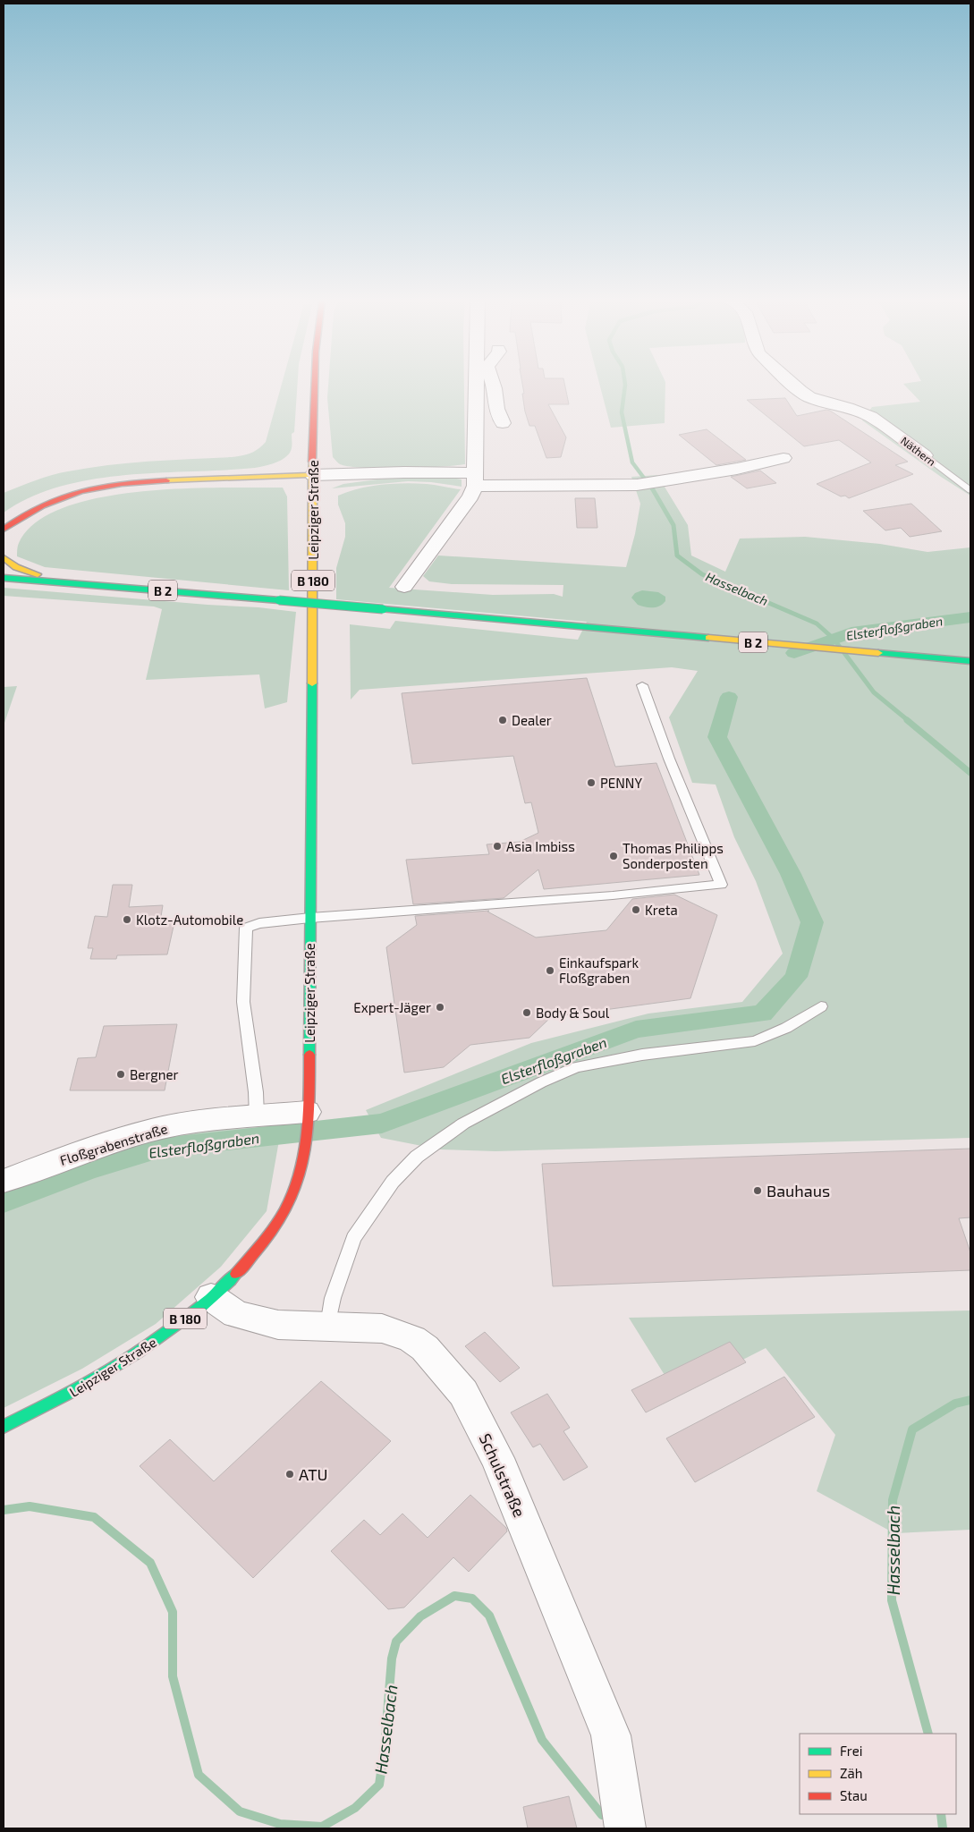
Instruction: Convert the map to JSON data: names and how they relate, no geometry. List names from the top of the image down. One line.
{"streets":{"main road":["Leipziger Straße","B 180","B 2"],"street":["Näthern","Floßgrabenstraße","Schulstraße"]},"crossings":[["Leipziger Straße","Floßgrabenstraße"],["Leipziger Straße","Schulstraße"]],"water":["Hasselbach","Elsterfloßgraben"],"places":["Dealer","PENNY","Asia Imbiss","Thomas Philipps Sonderposten","Kreta","Klotz-Automobile","Einkaufspark Floßgraben","Expert-Jäger","Body & Soul","Bergner","Bauhaus","ATU"],"legend":["Frei","Zäh","Stau"]}
